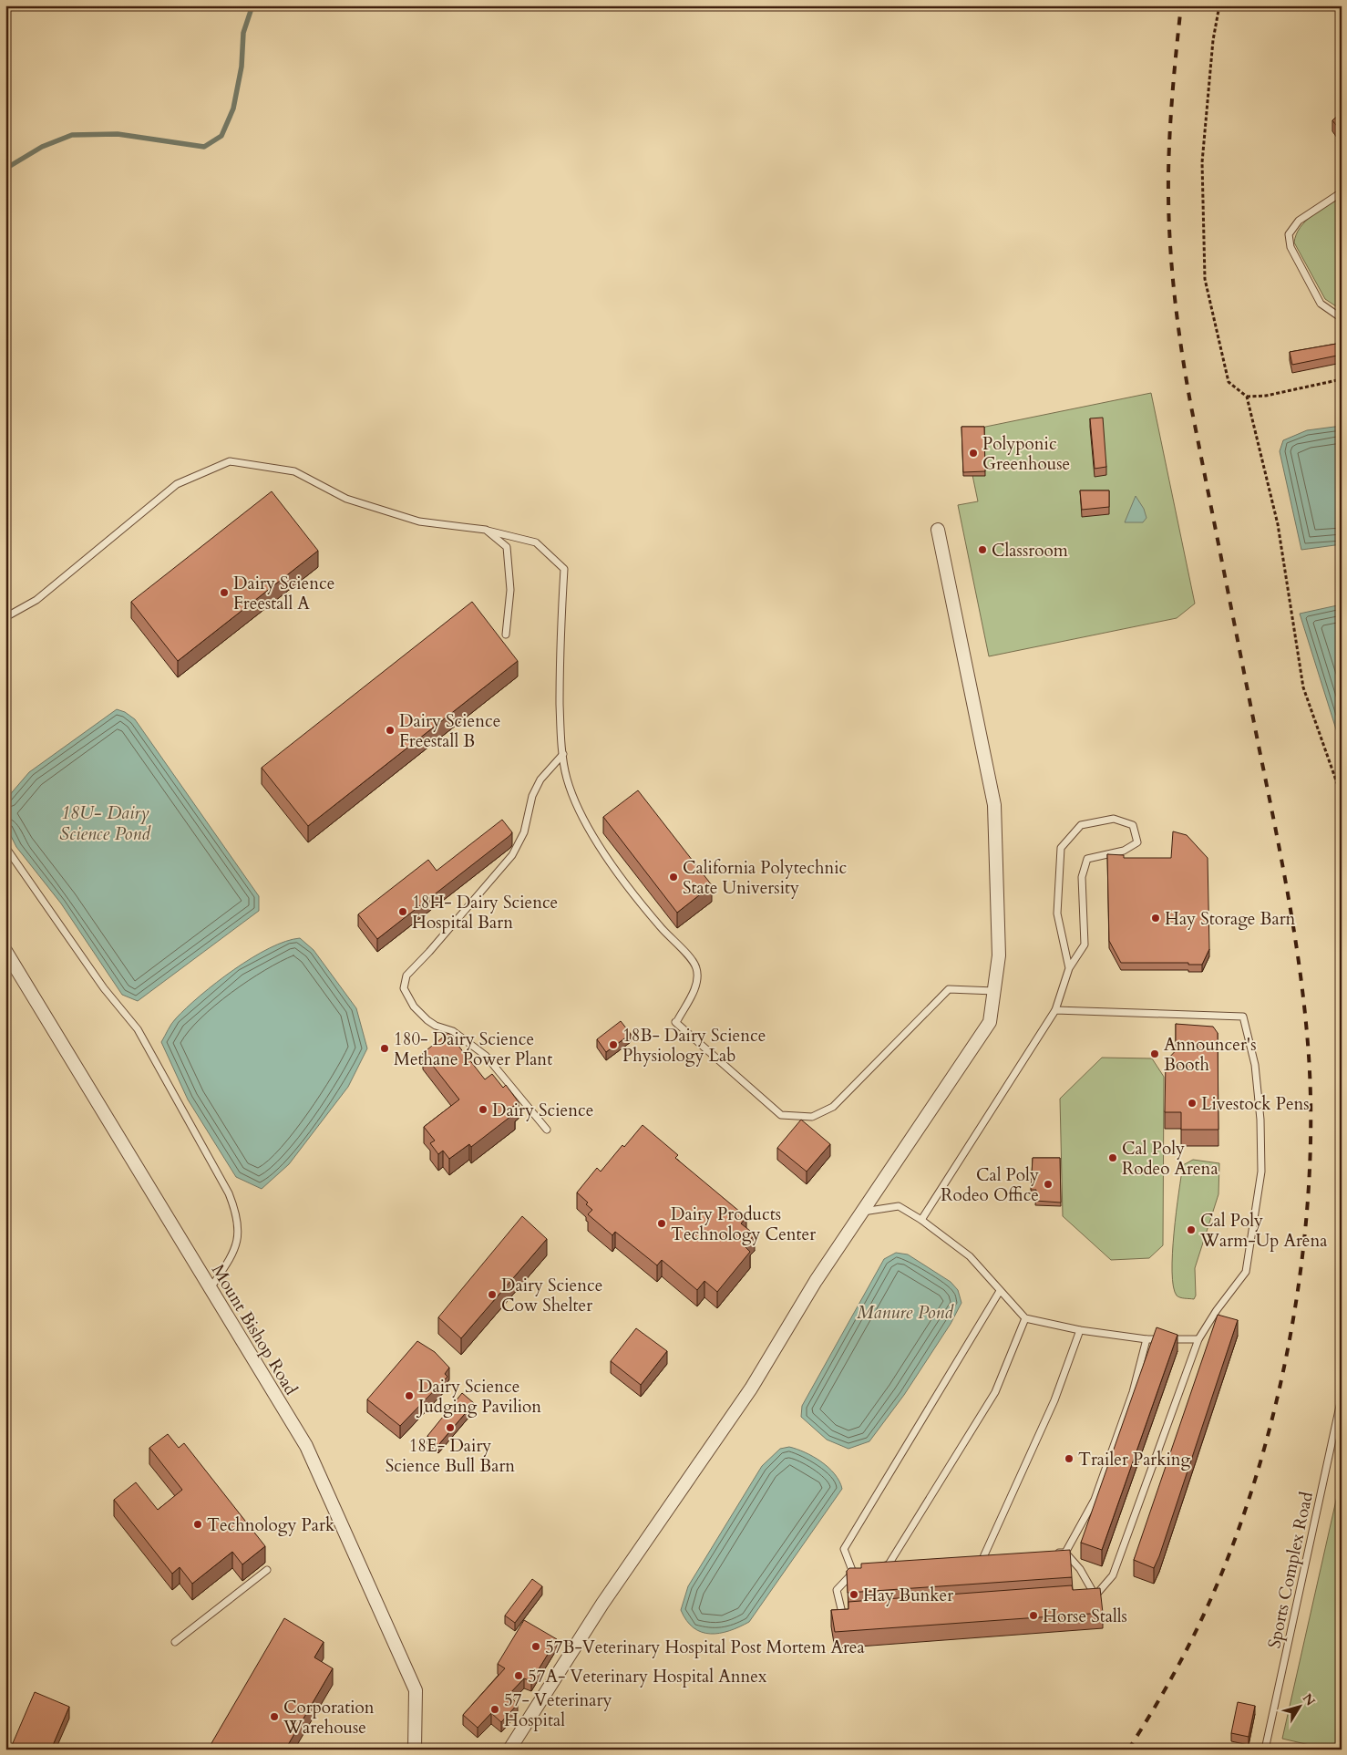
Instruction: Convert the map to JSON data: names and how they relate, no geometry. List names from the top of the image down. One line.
{"streets":{"street":["Mount Bishop Road"],"lane":["Sports Complex Road"]},"water":["18U- Dairy Science Pond","Manure Pond"],"places":["Polyponic Greenhouse","Classroom","Dairy Science Freestall A","Dairy Science Freestall B","California Polytechnic State University","18H- Dairy Science Hospital Barn","Hay Storage Barn","18B- Dairy Science Physiology Lab","180- Dairy Science Methane Power Plant","Announcer's Booth","Livestock Pens","Dairy Science","Cal Poly Rodeo Arena","Cal Poly Rodeo Office","Dairy Products Technology Center","Cal Poly Warm-Up Arena","Dairy Science Cow Shelter","Dairy Science Judging Pavilion","18E- Dairy Science Bull Barn","Trailer Parking","Technology Park","Hay Bunker","Horse Stalls","57B-Veterinary Hospital Post Mortem Area","57A- Veterinary Hospital Annex","57- Veterinary Hospital","Corporation Warehouse"],"north":"top right"}
